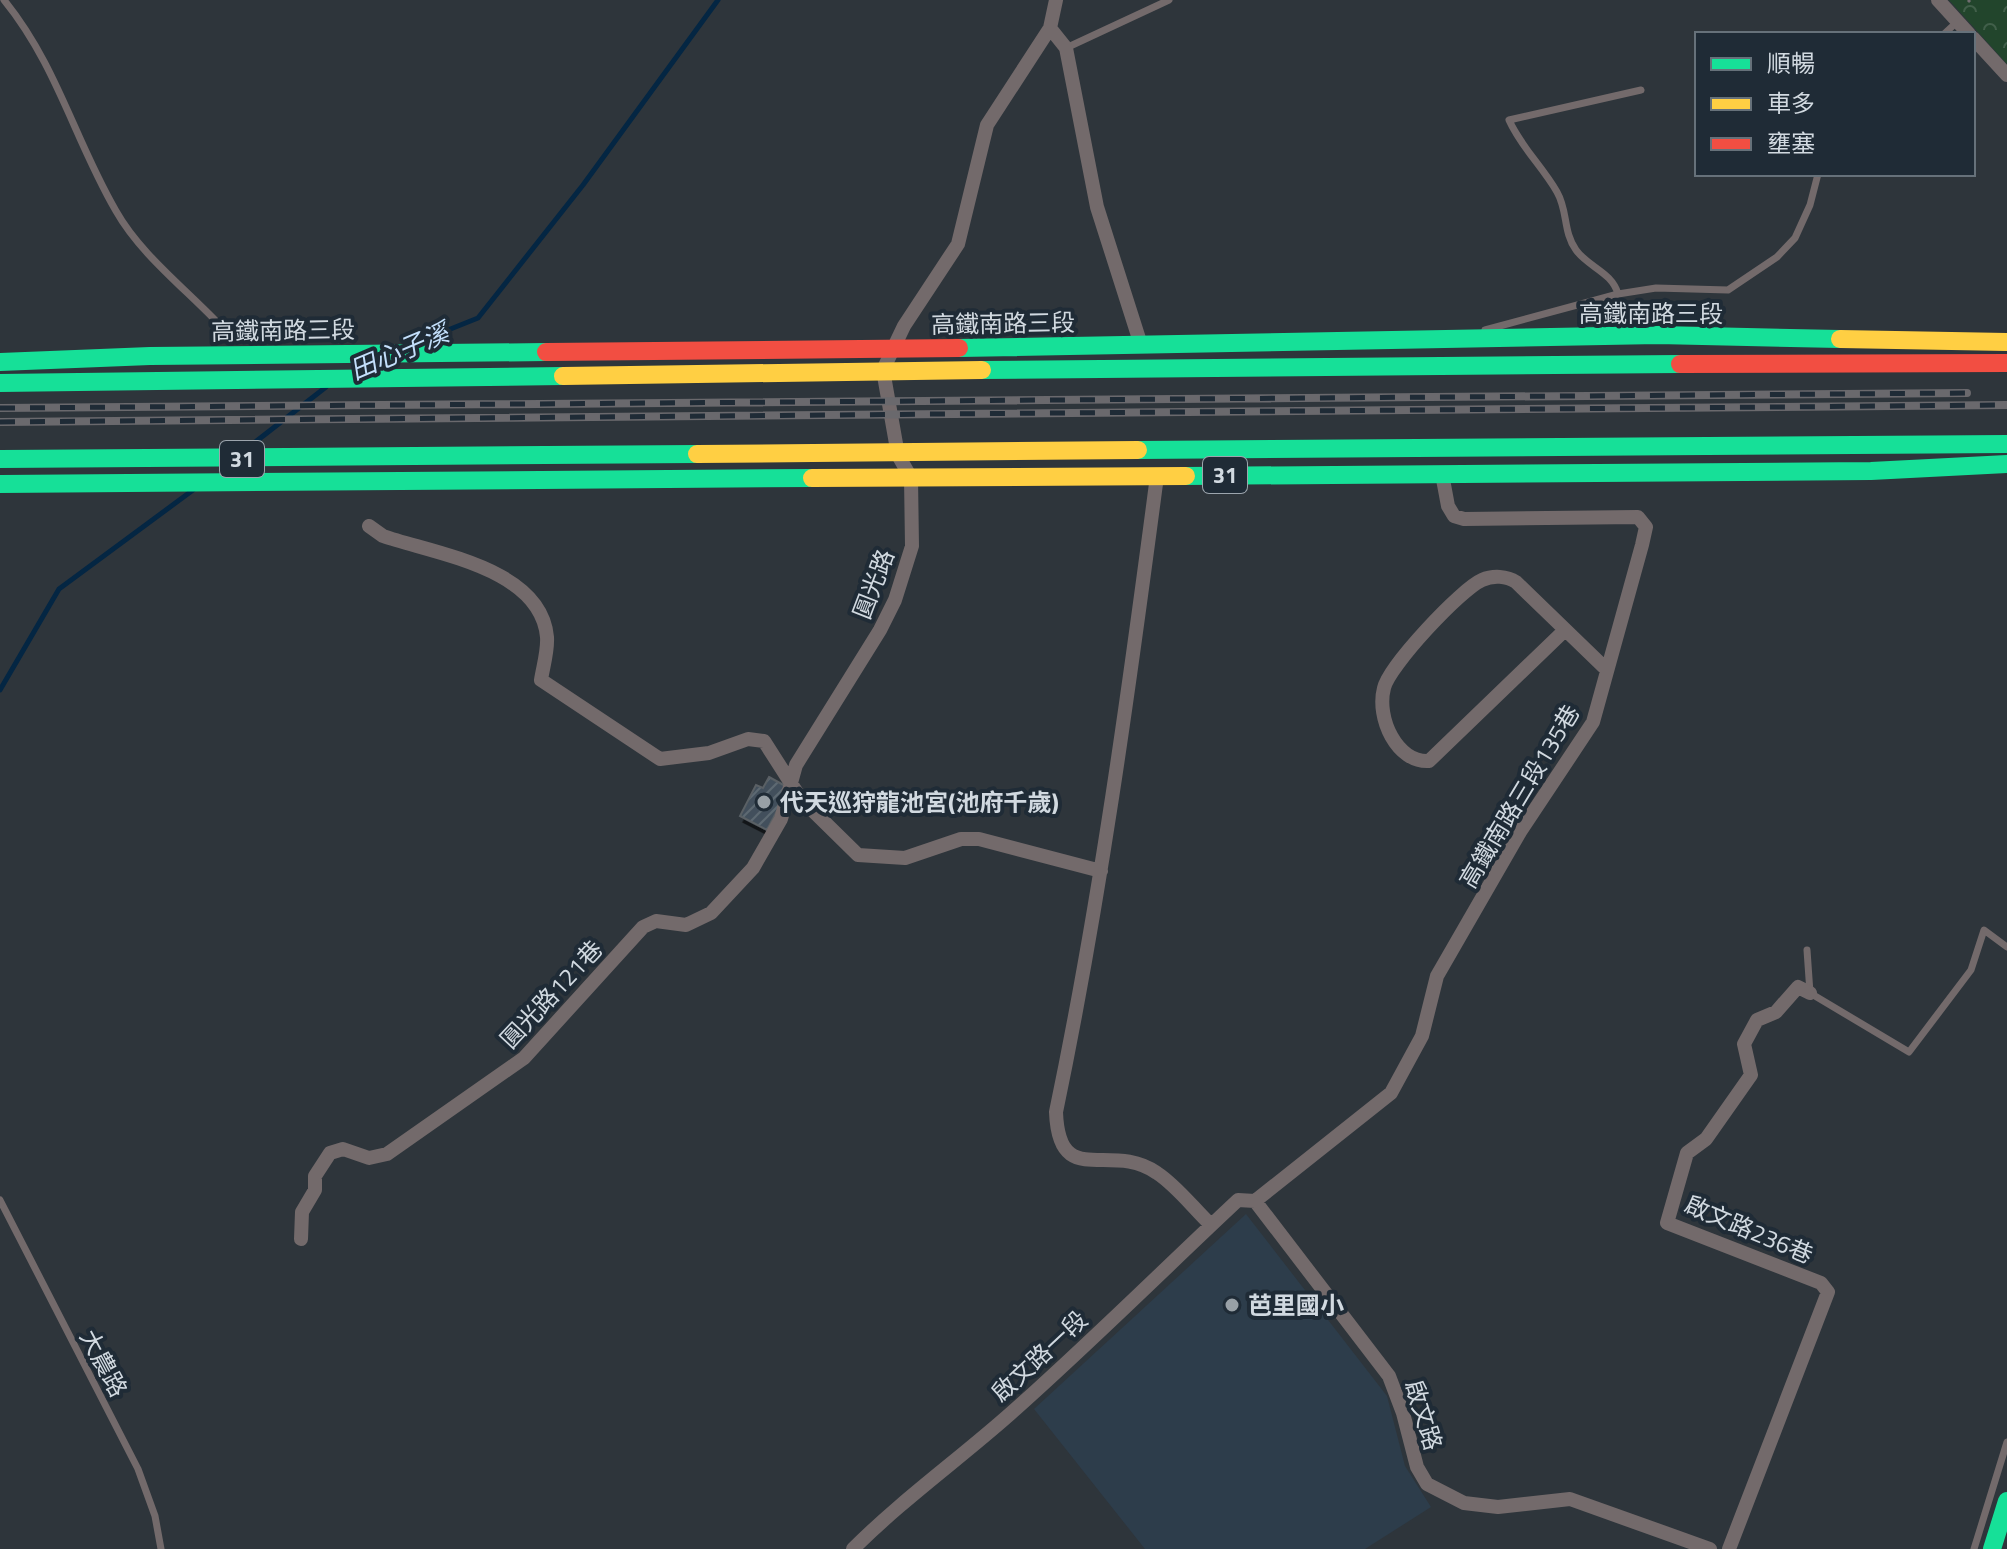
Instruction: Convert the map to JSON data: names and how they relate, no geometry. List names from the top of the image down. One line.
{"streets":{"main road":["高鐵南路三段","31"],"street":["圓光路","高鐵南路三段135巷","圓光路121巷","啟文路236巷","啟文路一段","啟文路"],"lane":["大農路"]},"crossings":[["高鐵南路三段","圓光路"],["31","圓光路"],["31","高鐵南路三段135巷"],["圓光路","圓光路121巷"],["高鐵南路三段135巷","啟文路一段"],["高鐵南路三段135巷","啟文路"],["啟文路一段","啟文路"]],"water":["田心子溪"],"places":["代天巡狩龍池宮(池府千歲)","芭里國小"],"legend":["順暢","車多","壅塞"]}
